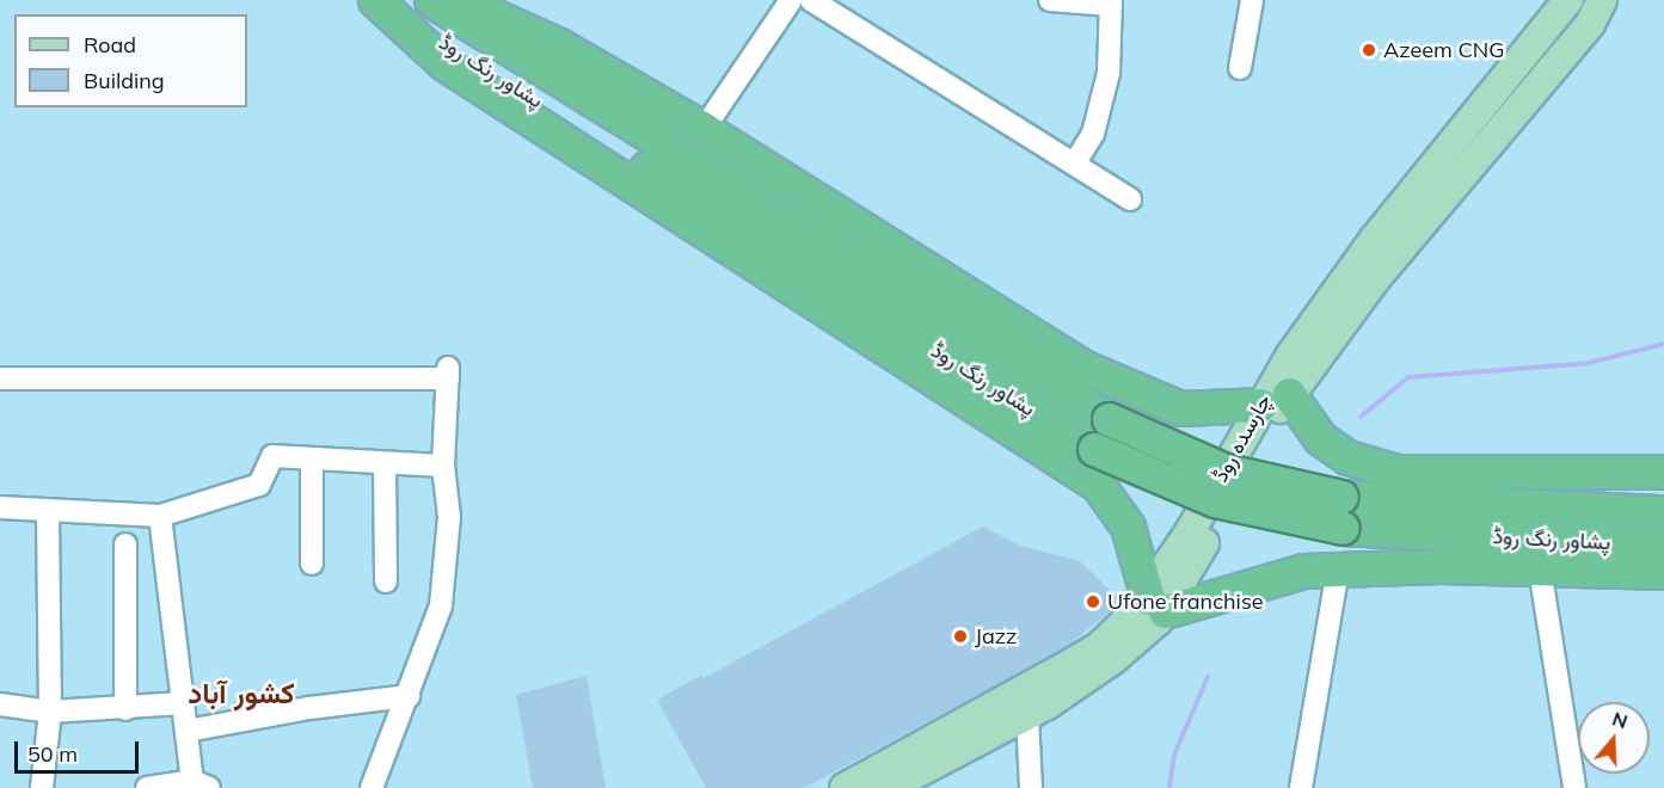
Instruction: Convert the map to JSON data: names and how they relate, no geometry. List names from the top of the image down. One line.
{"streets":{"highway":["پشاور رنگ روڈ"],"main road":["چارسدہ روڈ"]},"districts":["کشور آباد"],"places":["Azeem CNG","Ufone franchise","Jazz"],"legend":["Road","Building"],"scale_bar":"50 m","north":"top"}
